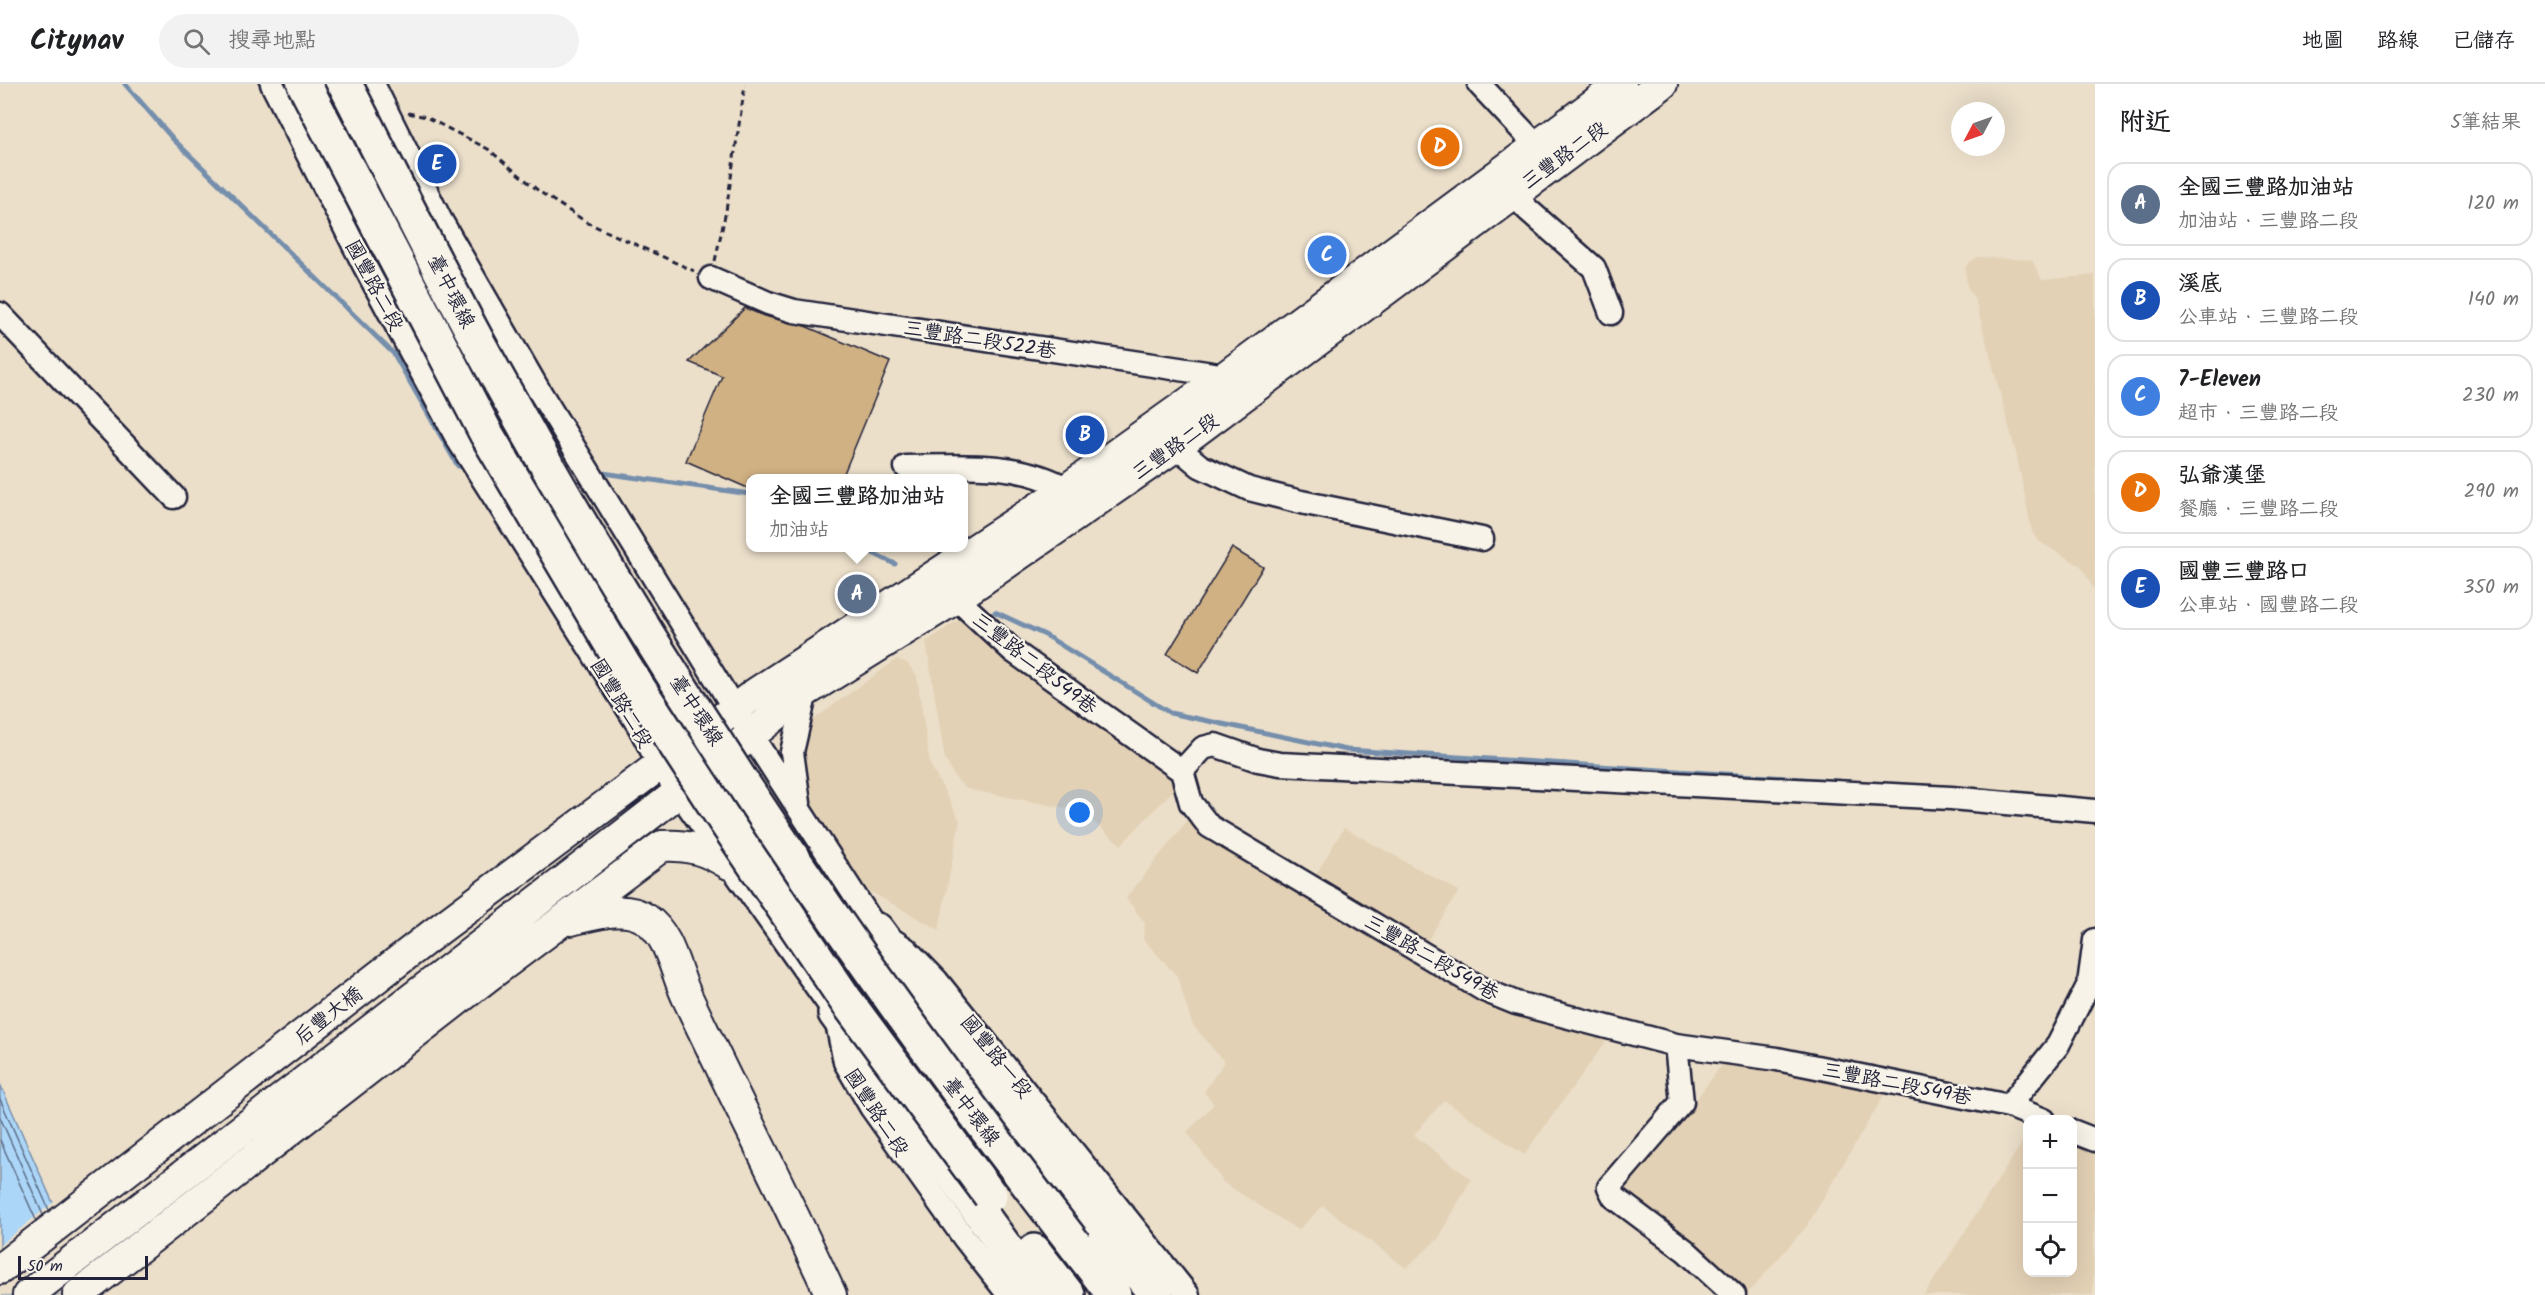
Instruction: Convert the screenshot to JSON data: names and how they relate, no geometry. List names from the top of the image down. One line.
{"streets":{"highway":["臺中環線"],"main road":["三豐路二段","后豐大橋"],"street":["國豐路二段","三豐路二段522巷","三豐路二段549巷","國豐路一段"]},"crossings":[["三豐路二段","國豐路二段"],["三豐路二段","三豐路二段522巷"],["三豐路二段","三豐路二段549巷"],["三豐路二段","后豐大橋"],["國豐路二段","后豐大橋"]],"scale_bar":"50 m","north":"bottom left","page":{"header":"Citynav","search":"搜尋地點","nav":["地圖","路線","已儲存"],"heading":["附近","5筆結果"],"pins":["D","E","C","B","A"],"list":[{"mark":"A","name":"全國三豐路加油站","note":"加油站 · 三豐路二段","value":"120 m"},{"mark":"B","name":"溪底","note":"公車站 · 三豐路二段","value":"140 m"},{"mark":"C","name":"7-Eleven","note":"超市 · 三豐路二段","value":"230 m"},{"mark":"D","name":"弘爺漢堡","note":"餐廳 · 三豐路二段","value":"290 m"},{"mark":"E","name":"國豐三豐路口","note":"公車站 · 國豐路二段","value":"350 m"}],"popup":["全國三豐路加油站","加油站"],"map_buttons":["+","−"],"scale":"50 m"}}
